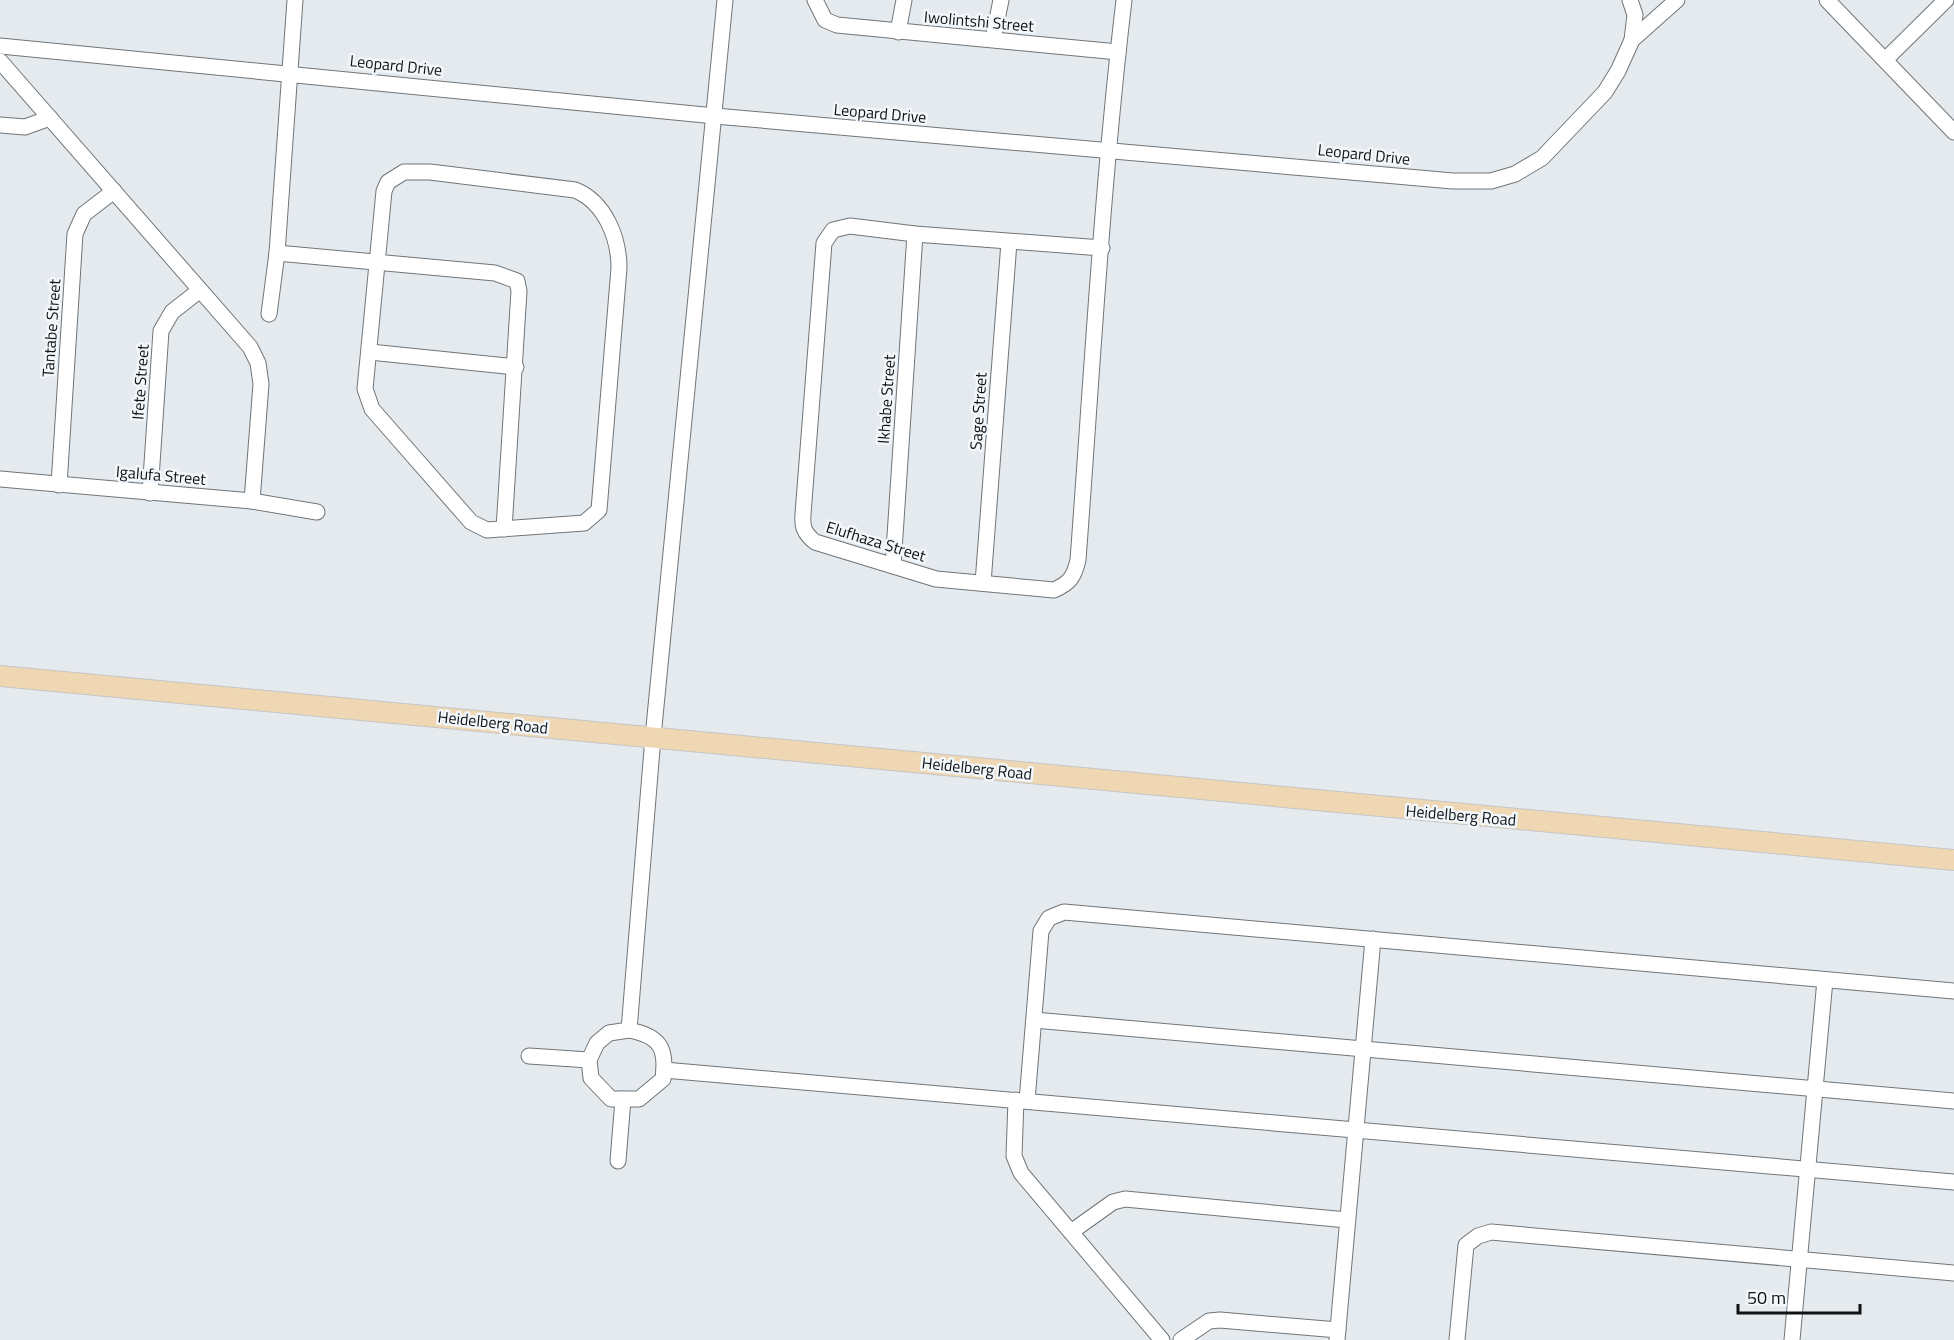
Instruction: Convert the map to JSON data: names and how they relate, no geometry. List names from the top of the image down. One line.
{"streets":{"main road":["Heidelberg Road"],"street":["Iwolintshi Street","Leopard Drive","Tantabe Street","Ifete Street","Ikhabe Street","Sage Street","Igalufa Street","Elufhaza Street"]},"crossings":[["Leopard Drive","Elufhaza Street"],["Tantabe Street","Igalufa Street"],["Ifete Street","Igalufa Street"],["Ikhabe Street","Elufhaza Street"],["Sage Street","Elufhaza Street"]],"scale_bar":"50 m"}
